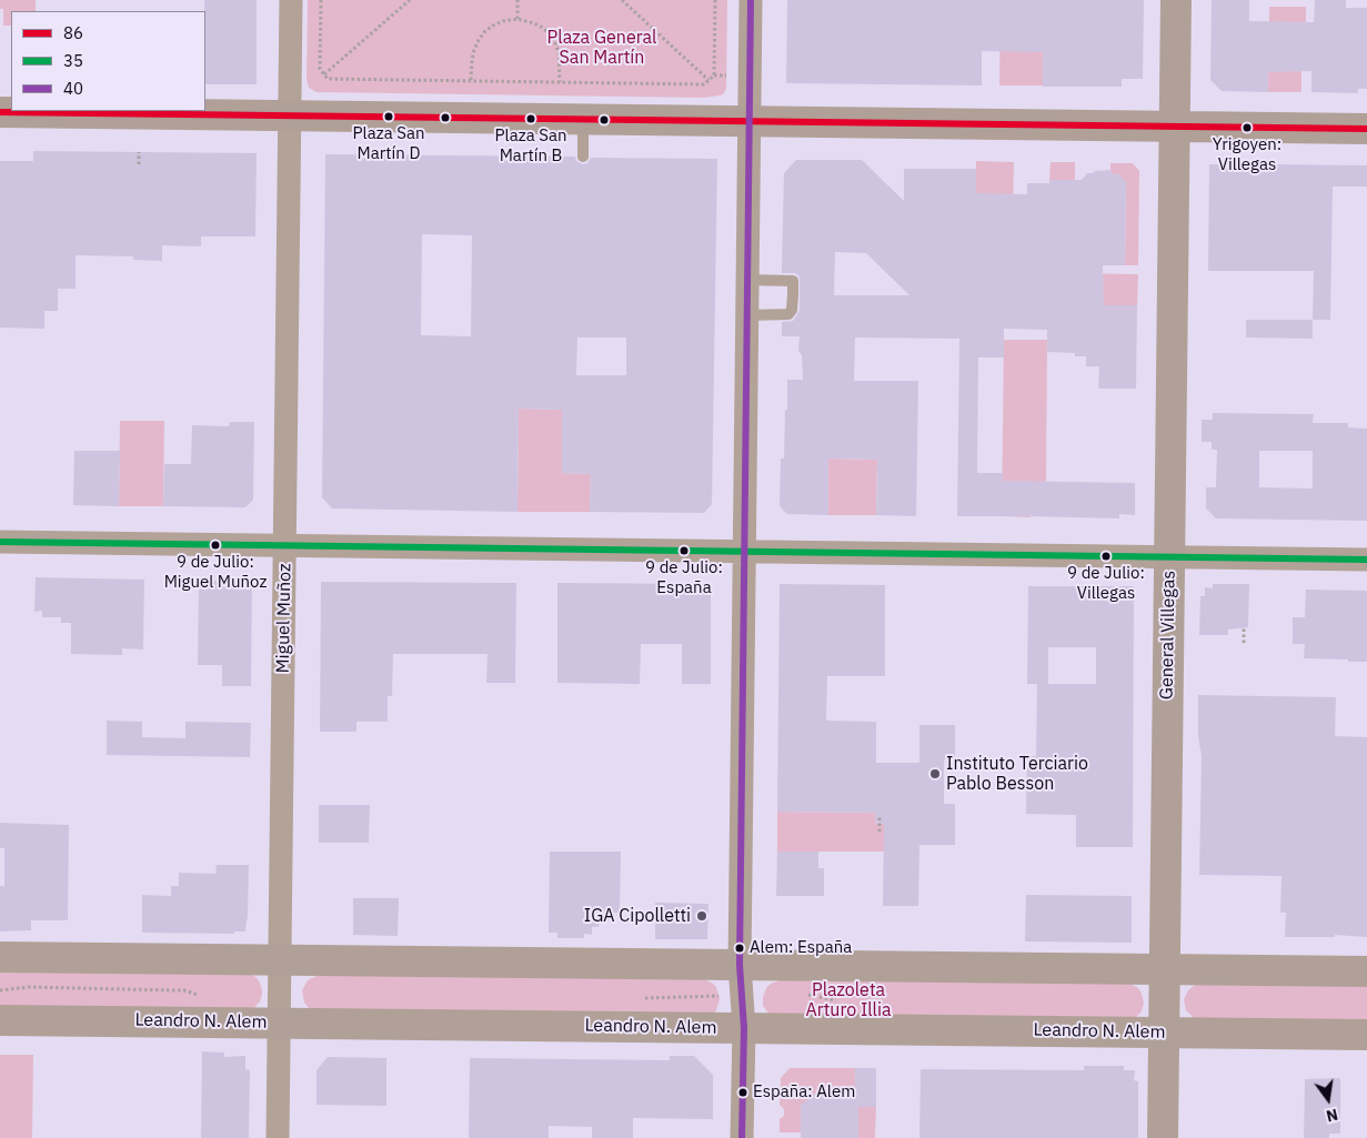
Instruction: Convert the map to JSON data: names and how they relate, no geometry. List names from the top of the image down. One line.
{"streets":{"main road":["General Villegas","Leandro N. Alem"],"street":["Miguel Muñoz"]},"crossings":[["Miguel Muñoz","Leandro N. Alem"],["General Villegas","Leandro N. Alem"]],"parks":["Plaza General San Martín","Plazoleta Arturo Illia"],"places":["Plaza San Martín D","Plaza San Martín B","Yrigoyen: Villegas","9 de Julio: Miguel Muñoz","9 de Julio: España","9 de Julio: Villegas","Instituto Terciario Pablo Besson","IGA Cipolletti","Alem: España","España: Alem"],"lines":["transit line 40","transit line 86","transit line 35"],"legend":["86","35","40"],"north":"bottom"}
